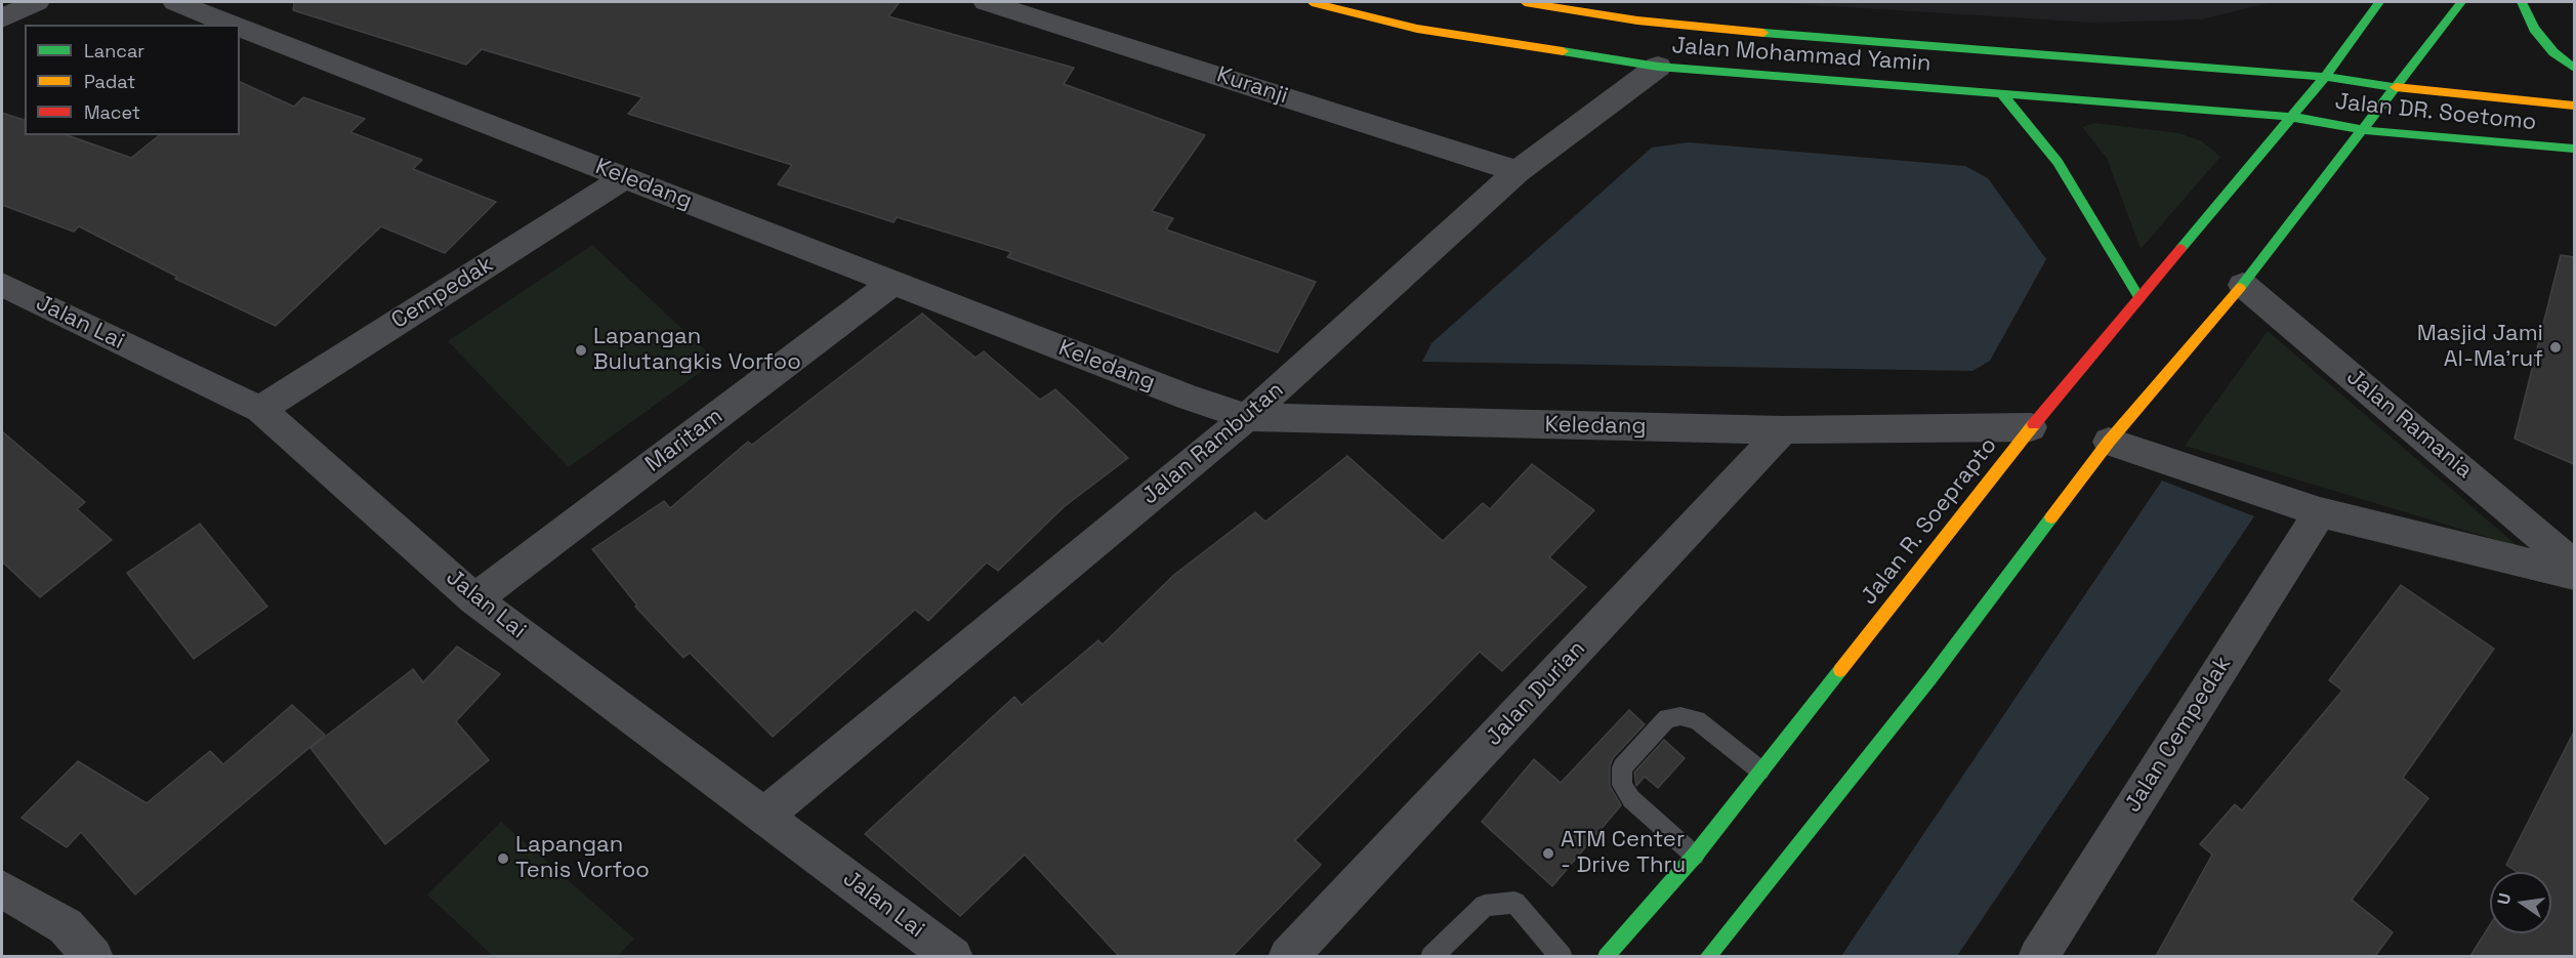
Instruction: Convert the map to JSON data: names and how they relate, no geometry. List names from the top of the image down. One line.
{"streets":{"main road":["Jalan Mohammad Yamin","Jalan DR. Soetomo","Jalan R. Soeprapto"],"street":["Kuranji","Keledang","Cempedak","Jalan Lai","Jalan Ramania","Maritam","Jalan Rambutan","Jalan Durian","Jalan Cempedak"]},"crossings":[["Jalan Mohammad Yamin","Jalan DR. Soetomo"],["Jalan Mohammad Yamin","Jalan Rambutan"],["Jalan Mohammad Yamin","Jalan R. Soeprapto"],["Kuranji","Jalan Rambutan"],["Jalan DR. Soetomo","Jalan R. Soeprapto"],["Keledang","Cempedak"],["Keledang","Maritam"],["Keledang","Jalan Rambutan"],["Keledang","Jalan R. Soeprapto"],["Keledang","Jalan Durian"],["Cempedak","Jalan Lai"],["Jalan Lai","Maritam"],["Jalan Lai","Jalan Rambutan"]],"places":["Masjid Jami Al-Ma'ruf","Lapangan Bulutangkis Vorfoo","ATM Center - Drive Thru","Lapangan Tenis Vorfoo"],"legend":["Lancar","Padat","Macet"],"north":"left"}
